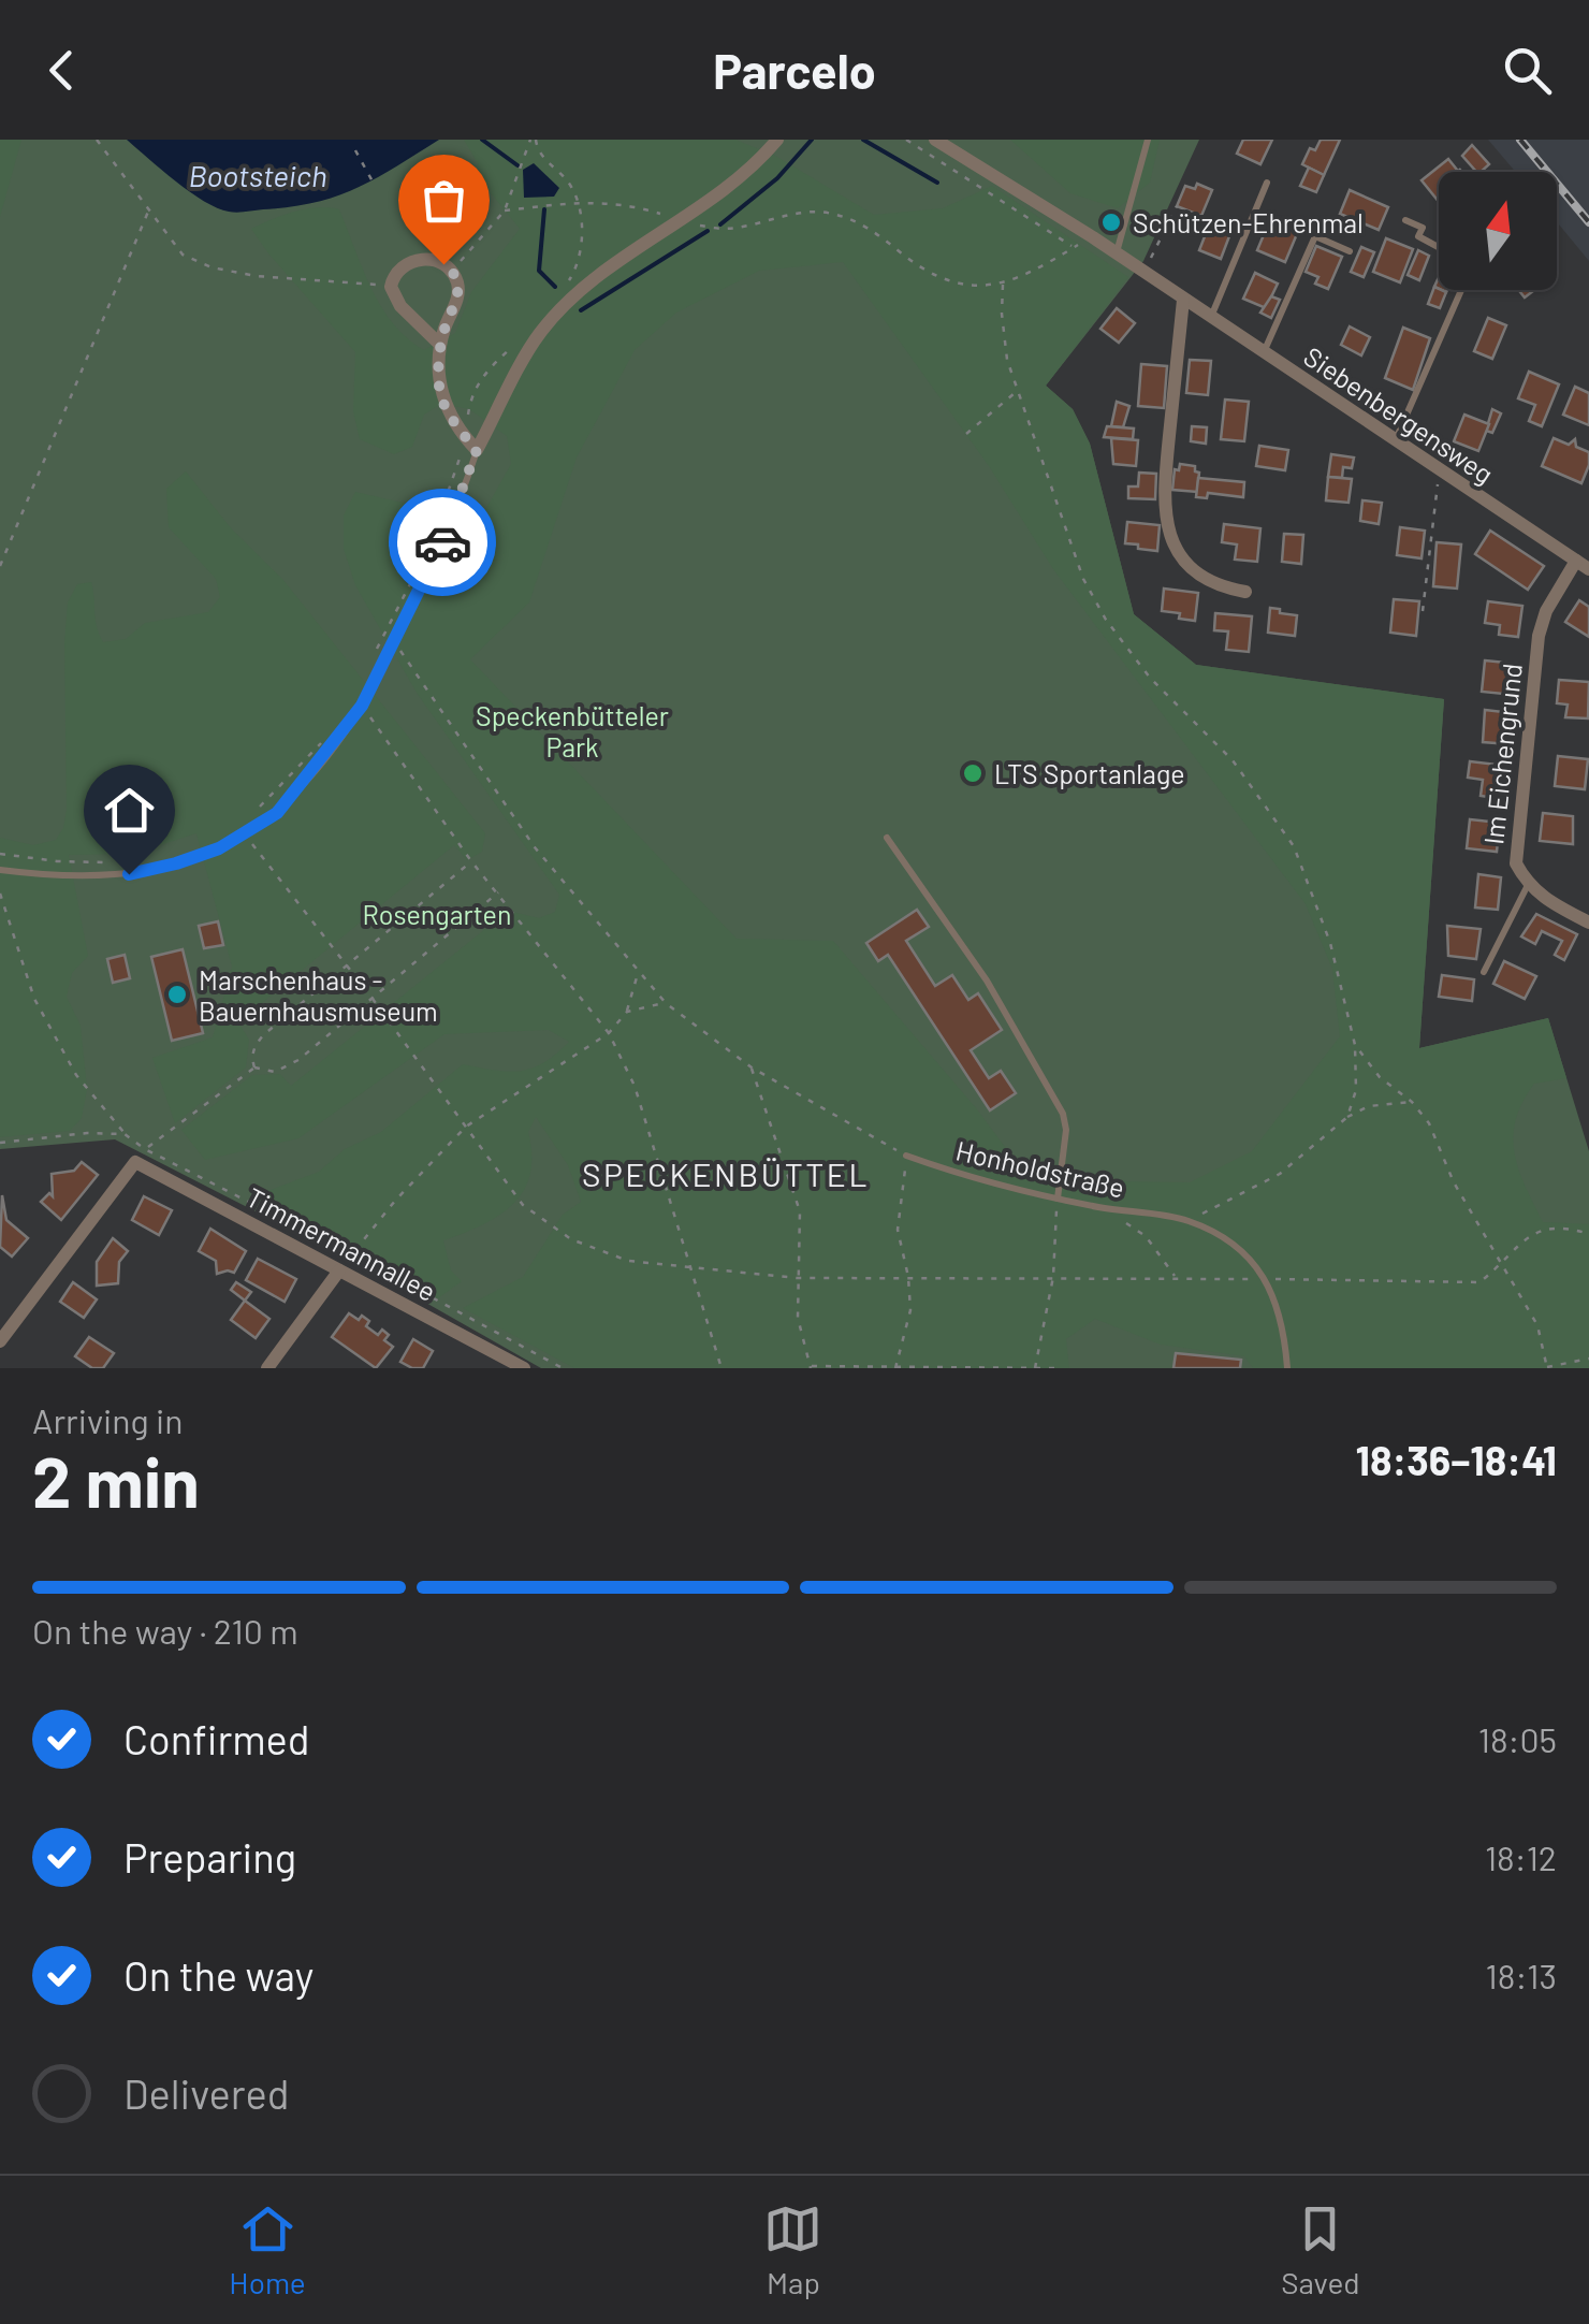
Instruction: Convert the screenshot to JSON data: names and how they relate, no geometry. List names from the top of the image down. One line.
{"streets":{"street":["Siebenbergensweg","Im Eichengrund","Timmermannallee"],"lane":["Honholdstraße"]},"crossings":[["Siebenbergensweg","Im Eichengrund"]],"districts":["SPECKENBÜTTEL"],"water":["Bootsteich"],"parks":["Speckenbütteler Park","Rosengarten"],"places":["Schützen-Ehrenmal","LTS Sportanlage","Marschenhaus - Bauernhausmuseum"],"north":"top","page":{"header":"Parcelo","heading":["2 min","Arriving in","18:36–18:41"],"bar":"On the way · 210 m","list":[["Confirmed","18:05"],["Preparing","18:12"],["On the way","18:13"],"Delivered"],"tabs":["Home","Map","Saved"]}}
